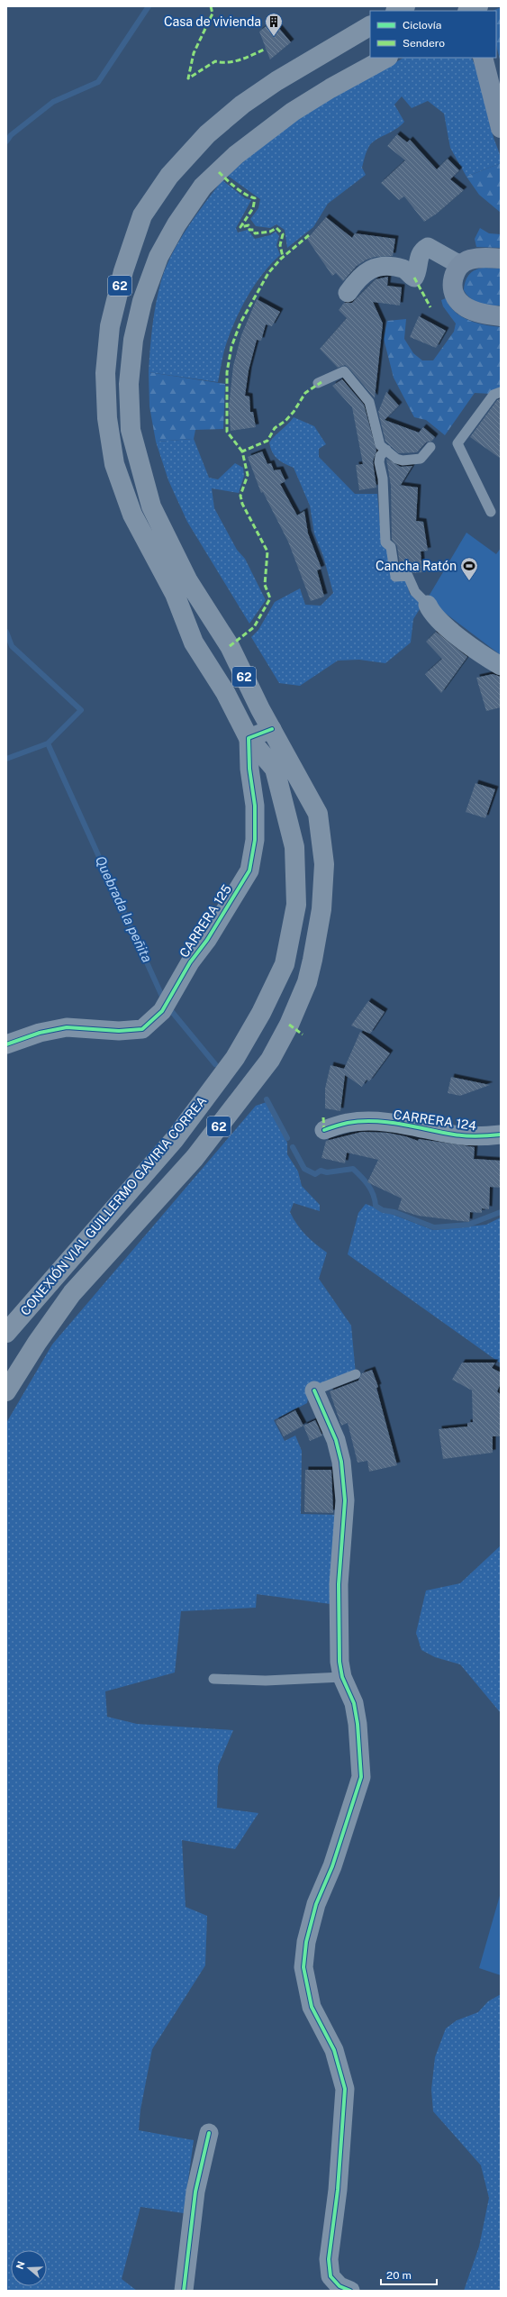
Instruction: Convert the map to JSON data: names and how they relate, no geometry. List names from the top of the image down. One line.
{"streets":{"highway":["62","CONEXIÓN VIAL GUILLERMO GAVIRIA CORREA"],"street":["CARRERA 125","CARRERA 124"]},"crossings":[["CARRERA 125","CONEXIÓN VIAL GUILLERMO GAVIRIA CORREA"]],"water":["Quebrada la peñita"],"places":{"building":["Casa de vivienda"],"sports":["Cancha Ratón"]},"legend":["Ciclovía","Sendero"],"scale_bar":"20 m","north":"left"}
